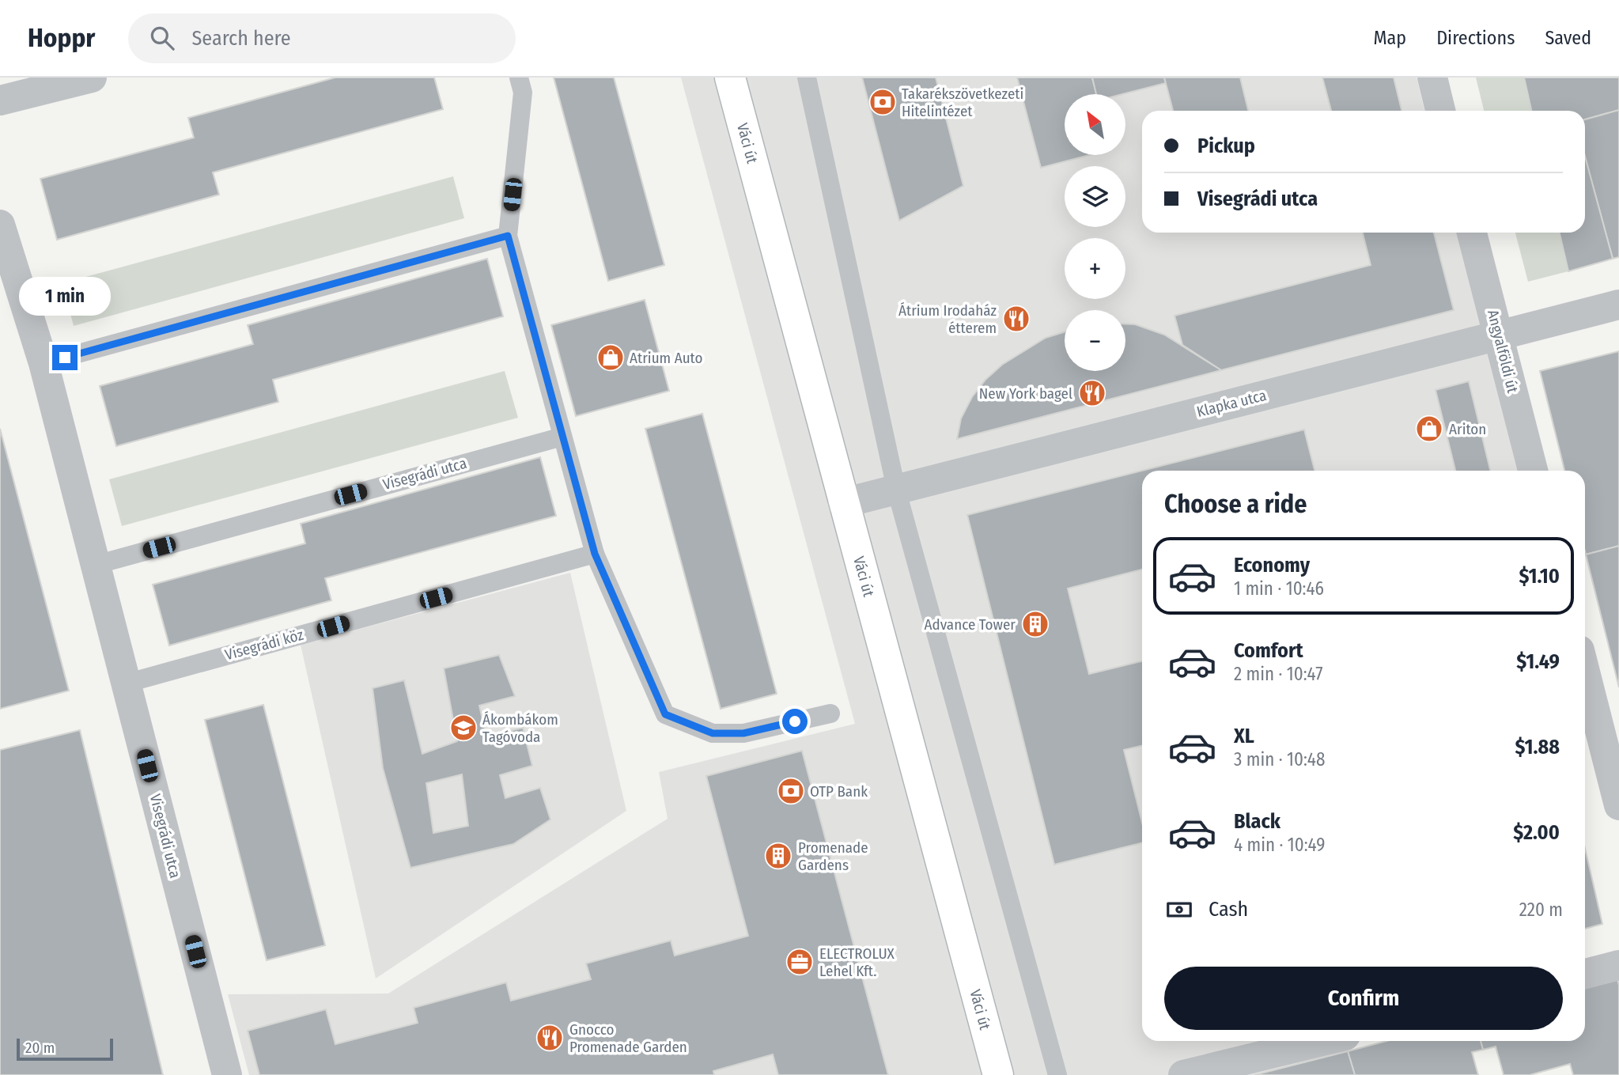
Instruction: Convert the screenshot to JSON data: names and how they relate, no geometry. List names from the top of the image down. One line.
{"streets":{"main road":["Váci út"],"street":["Angyalföldi út","Klapka utca","Visegrádi utca"],"lane":["Visegrádi köz"]},"crossings":[["Váci út","Klapka utca"],["Angyalföldi út","Klapka utca"],["Visegrádi utca","Visegrádi köz"]],"places":{"bank":["Takarékszövetkezeti Hitelintézet","OTP Bank"],"restaurant":["Átrium Irodaház étterem","New York bagel","Gnocco Promenade Garden"],"shop":["Atrium Auto","Ariton"],"building":["Advance Tower","Promenade Gardens"],"school or university":["Ákombákom Tagóvoda"],"office":["ELECTROLUX Lehel Kft."]},"scale_bar":"20 m","north":"top left","page":{"header":"Hoppr","search":"Search here","nav":["Map","Directions","Saved"],"map_buttons":["+","−"],"banner":["Pickup","Visegrádi utca"],"bubble":"1 min","heading":"Choose a ride","list":[{"name":"Economy","note":"1 min · 10:46","value":"$1.10"},{"name":"Comfort","note":"2 min · 10:47","value":"$1.49"},{"name":"XL","note":"3 min · 10:48","value":"$1.88"},{"name":"Black","note":"4 min · 10:49","value":"$2.00"}],"pay":["Cash","220 m"],"buttons":"Confirm","scale":"20 m"}}
